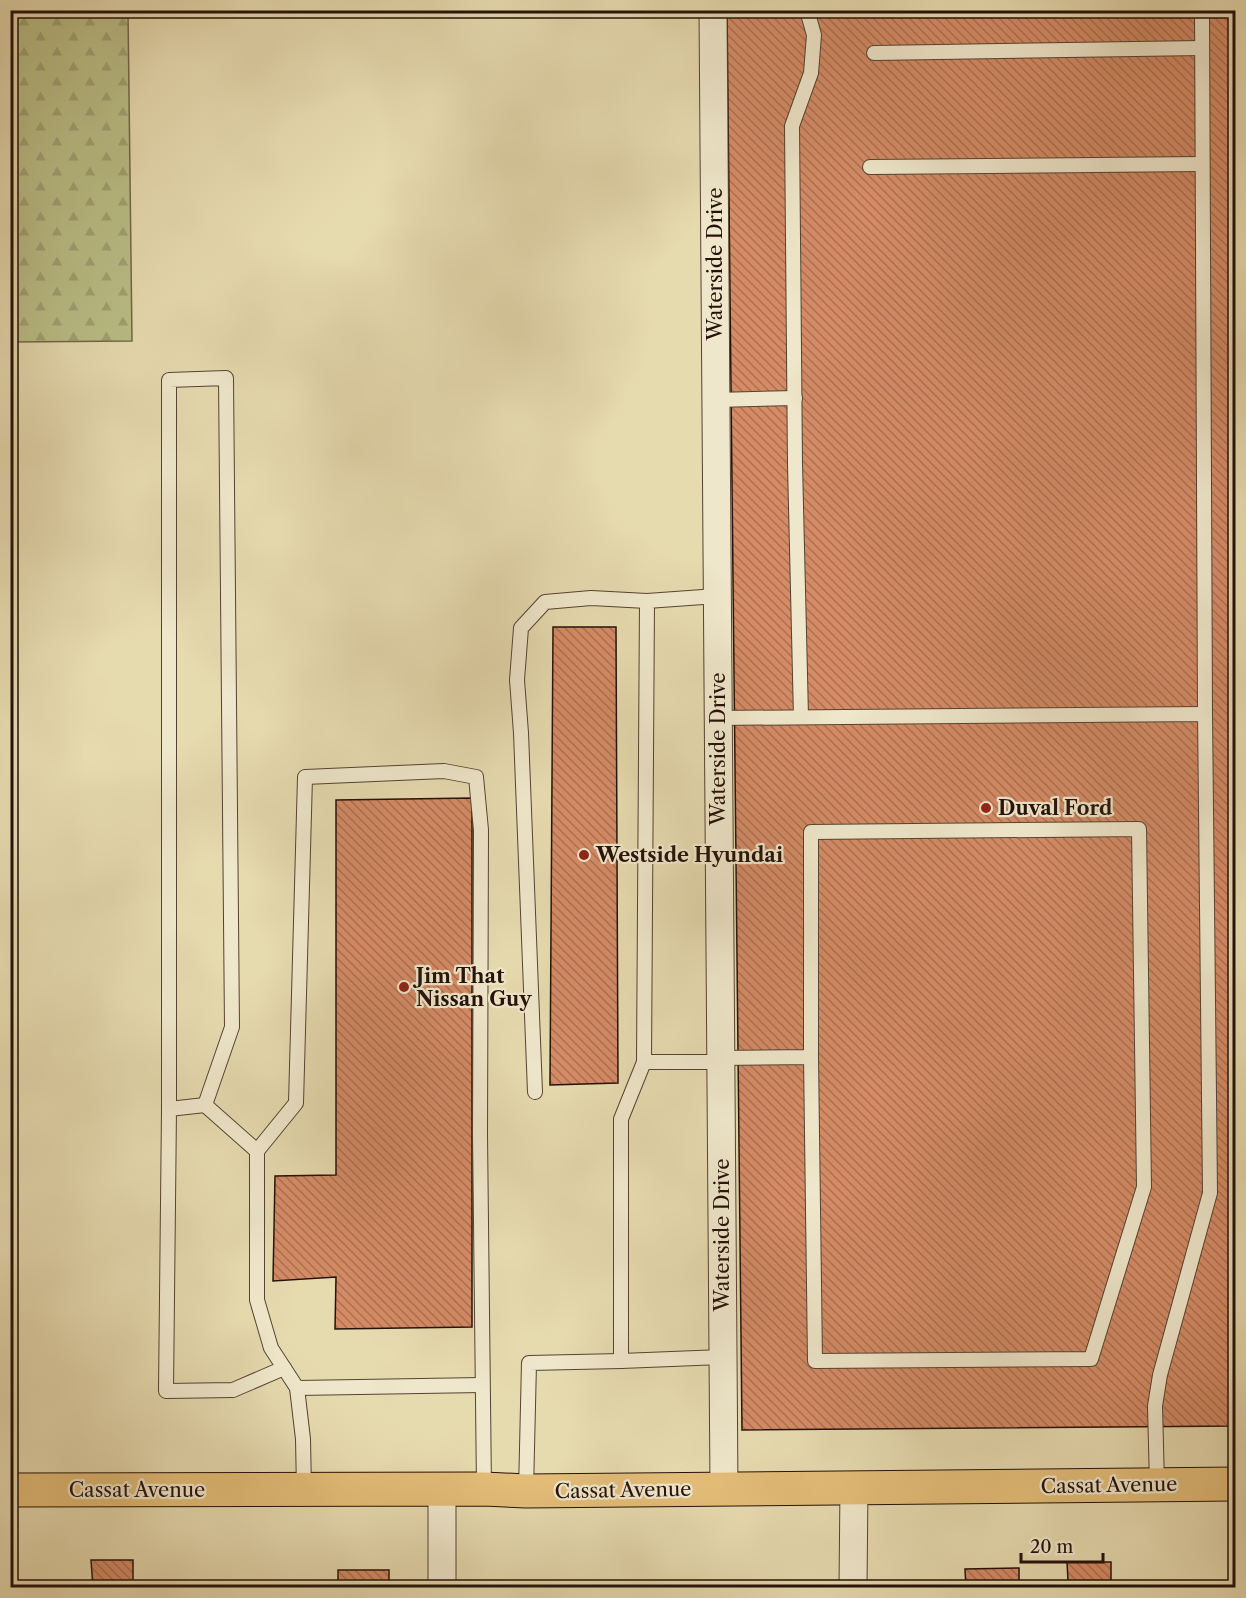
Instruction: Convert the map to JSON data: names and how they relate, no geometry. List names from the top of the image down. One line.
{"streets":{"main road":["Cassat Avenue"],"street":["Waterside Drive"]},"crossings":[["Waterside Drive","Cassat Avenue"]],"places":["Duval Ford","Westside Hyundai","Jim That Nissan Guy"],"scale_bar":"20 m"}
